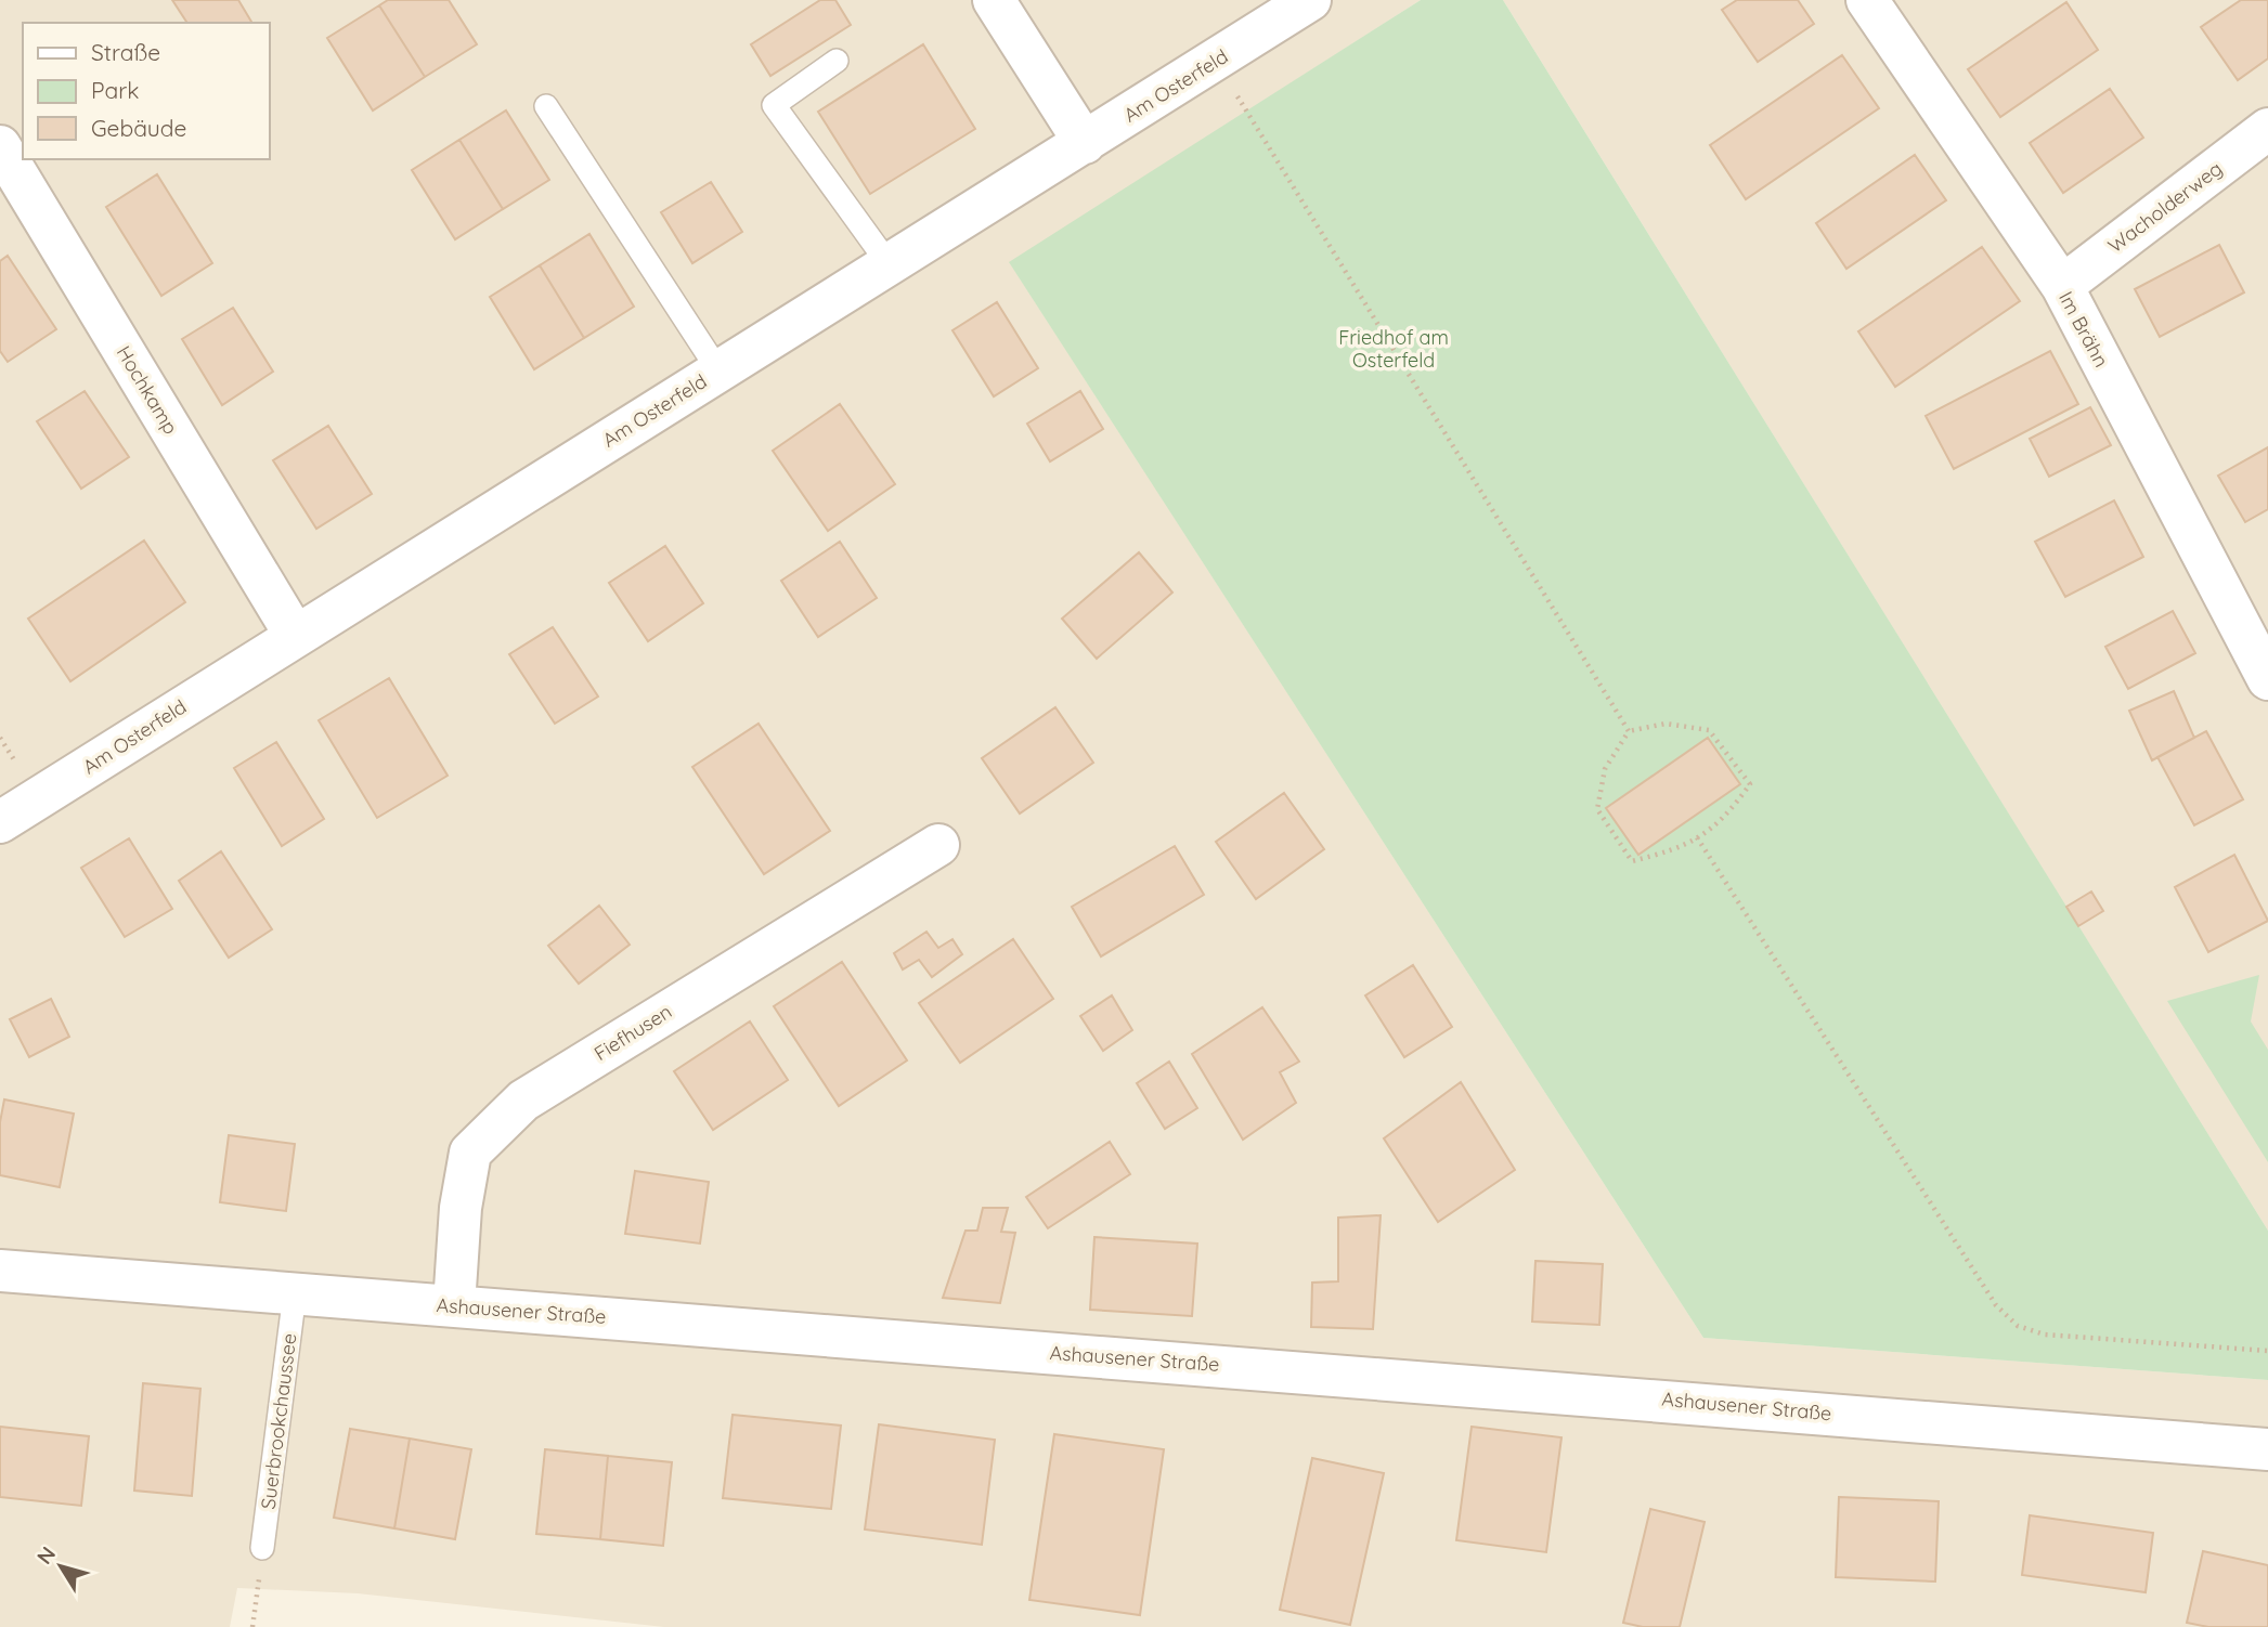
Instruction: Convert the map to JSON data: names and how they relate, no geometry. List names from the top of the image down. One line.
{"streets":{"street":["Am Osterfeld","Wacholderweg","Im Brähn","Hochkamp","Fiefhusen","Ashausener Straße"],"lane":["Suerbrookchaussee"]},"crossings":[["Am Osterfeld","Hochkamp"],["Wacholderweg","Im Brähn"],["Fiefhusen","Ashausener Straße"],["Ashausener Straße","Suerbrookchaussee"]],"parks":["Friedhof am Osterfeld"],"legend":["Straße","Park","Gebäude"],"north":"top left"}
